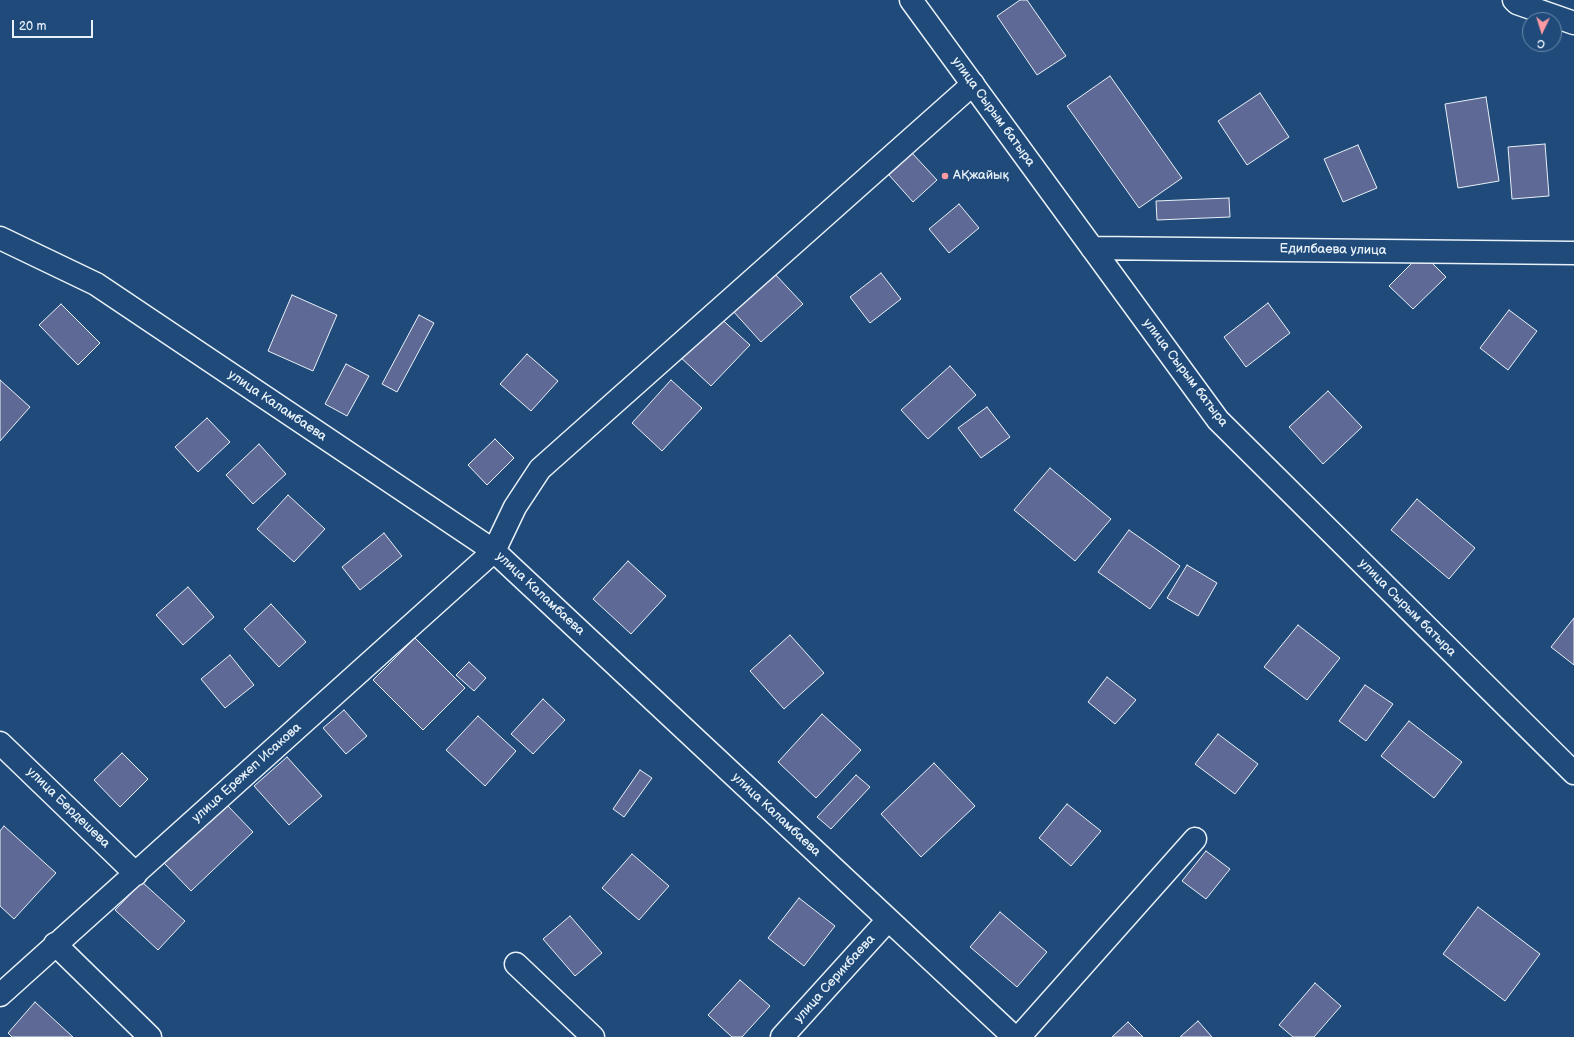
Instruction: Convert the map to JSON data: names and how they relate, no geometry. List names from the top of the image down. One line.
{"streets":{"street":["улица Сырым батыра","Едилбаева улица","улица Каламбаева","улица Ережеп Исакова","улица Бердешева","улица Серикбаева"]},"crossings":[["улица Сырым батыра","Едилбаева улица"],["улица Каламбаева","улица Ережеп Исакова"],["улица Каламбаева","улица Серикбаева"],["улица Ережеп Исакова","улица Бердешева"]],"places":["АҚжайық"],"scale_bar":"20 m","north":"bottom"}
